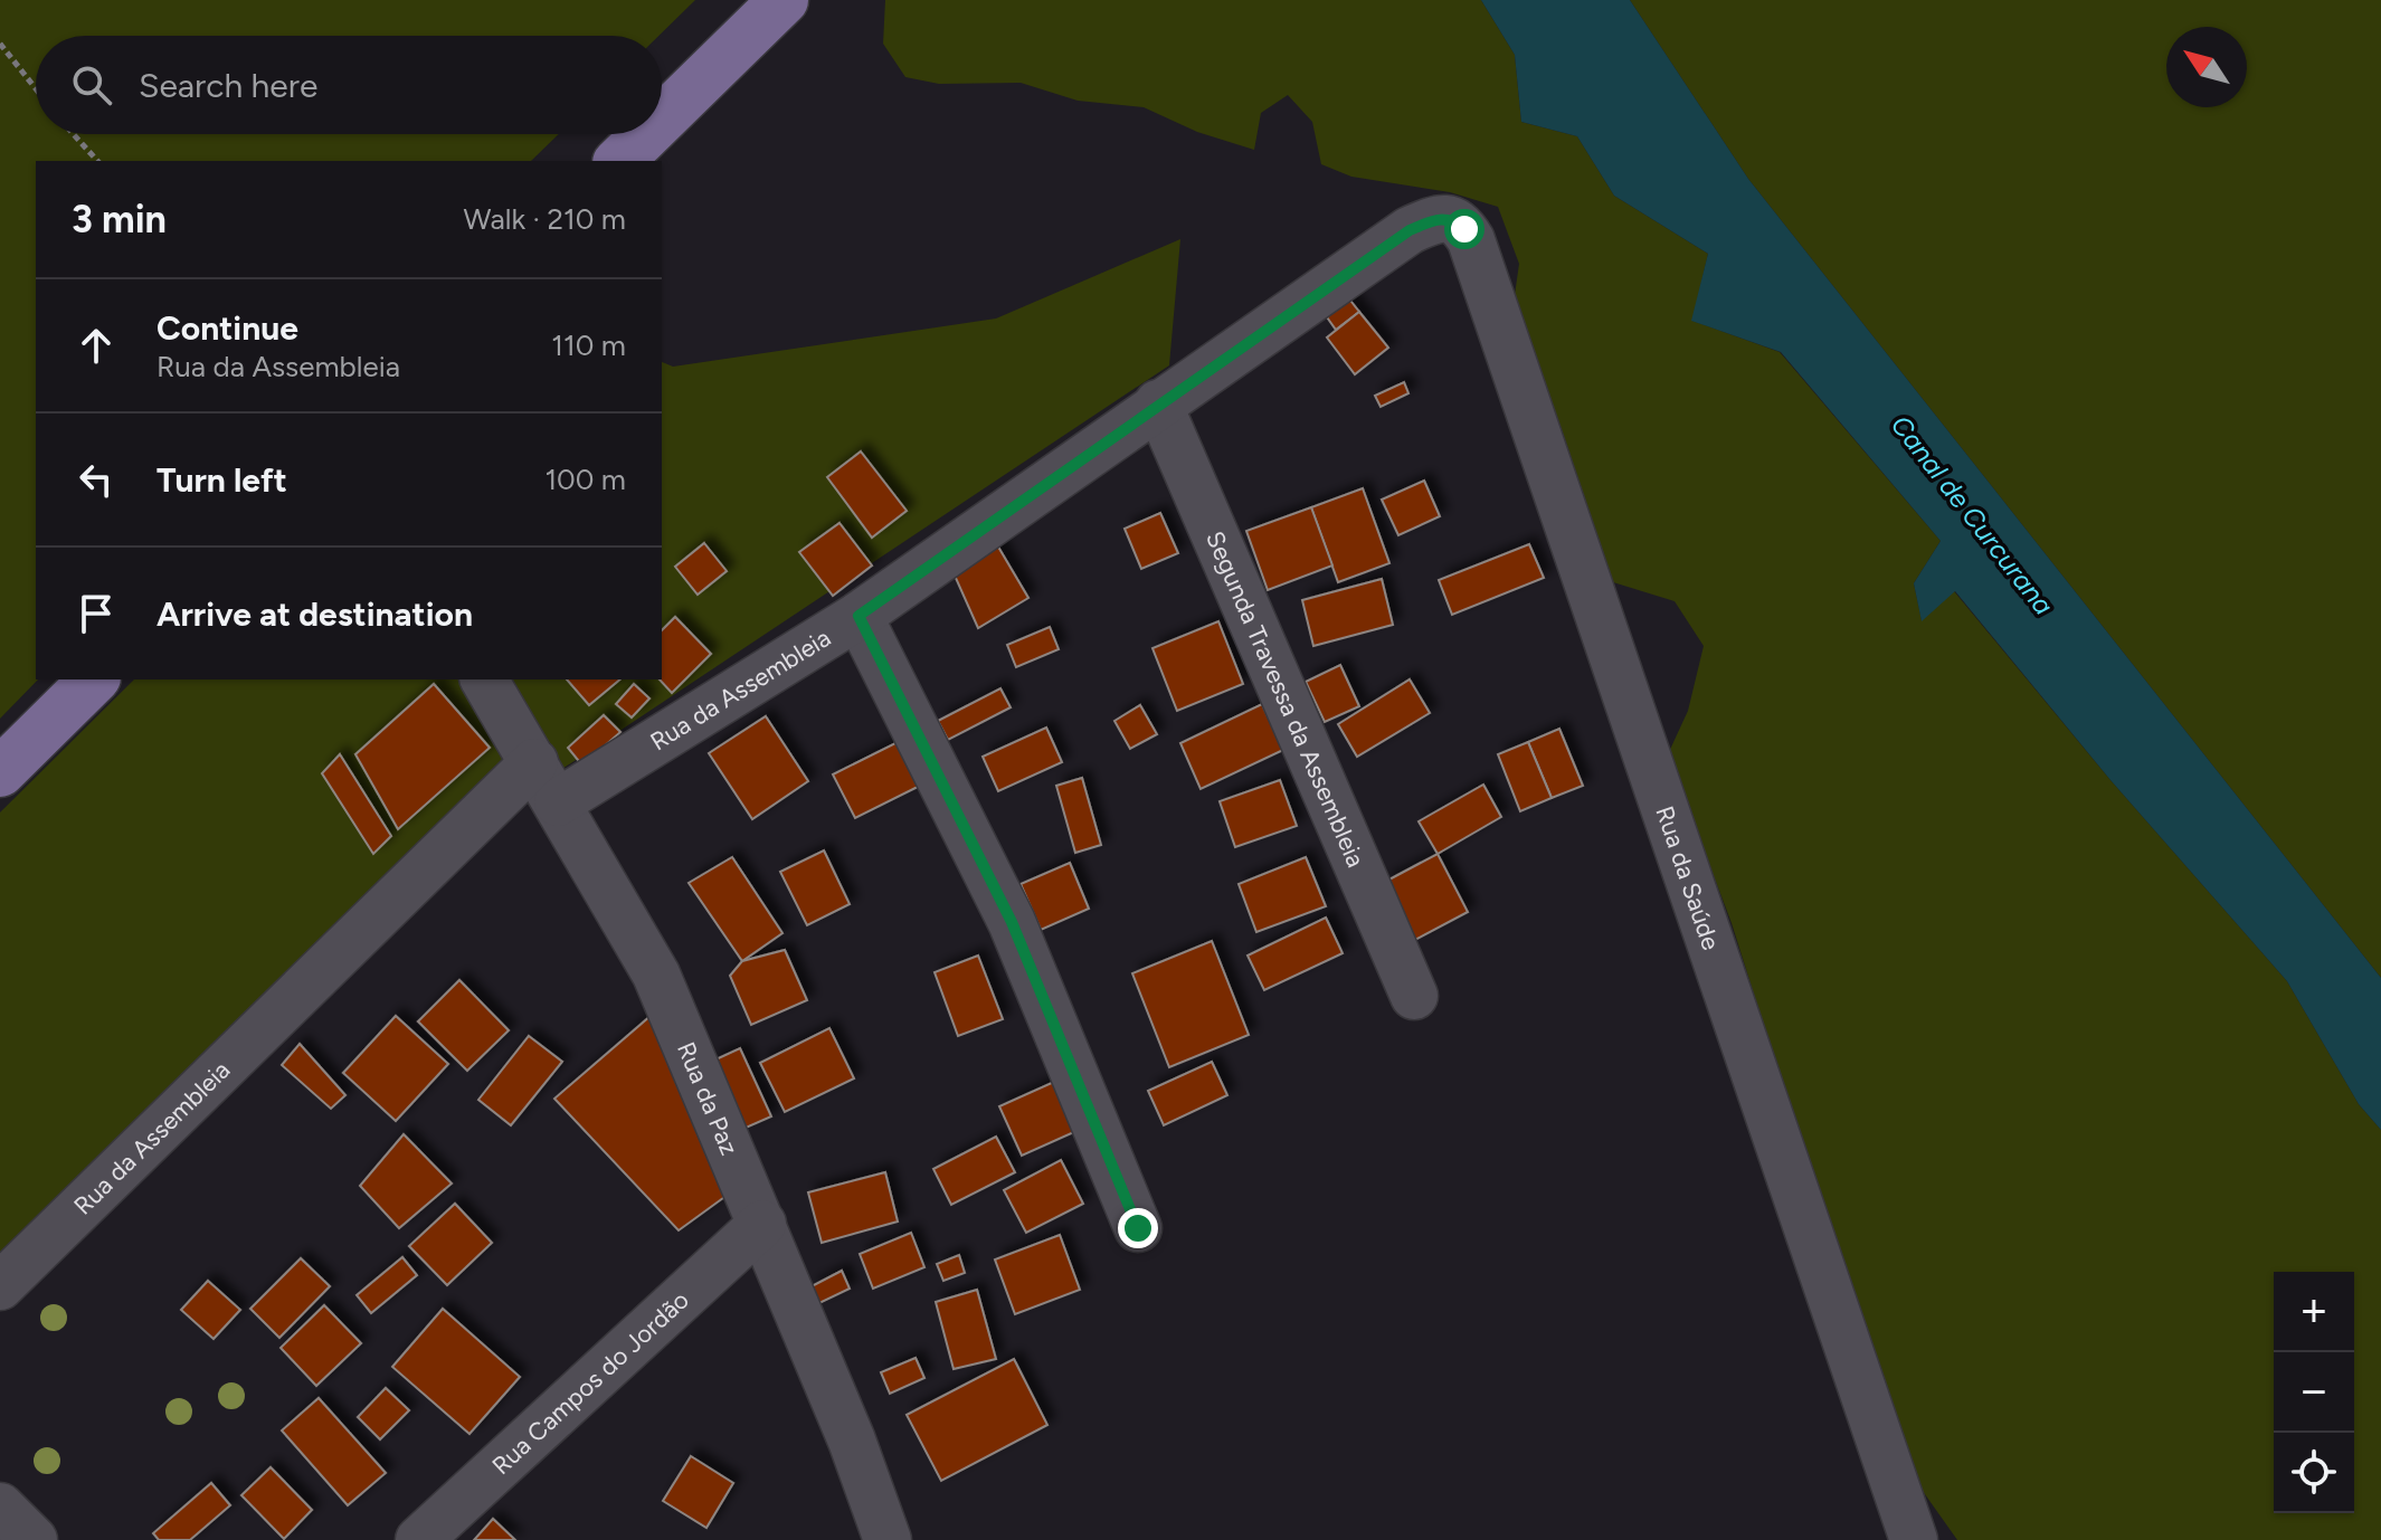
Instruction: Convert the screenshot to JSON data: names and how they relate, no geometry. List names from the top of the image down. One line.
{"streets":{"street":["Rua da Assembleia","Segunda Travessa da Assembleia","Rua da Saúde","Rua da Paz","Rua Campos do Jordão"]},"crossings":[["Rua da Assembleia","Segunda Travessa da Assembleia"],["Rua da Assembleia","Rua da Saúde"],["Rua da Assembleia","Rua da Paz"],["Rua da Paz","Rua Campos do Jordão"]],"water":["Canal de Curcurana"],"north":"top left","page":{"search":"Search here","heading":["3 min","Walk · 210 m"],"list":[["Continue","Rua da Assembleia","110 m"],["Turn left","100 m"],"Arrive at destination"],"map_buttons":["+","−"]}}
